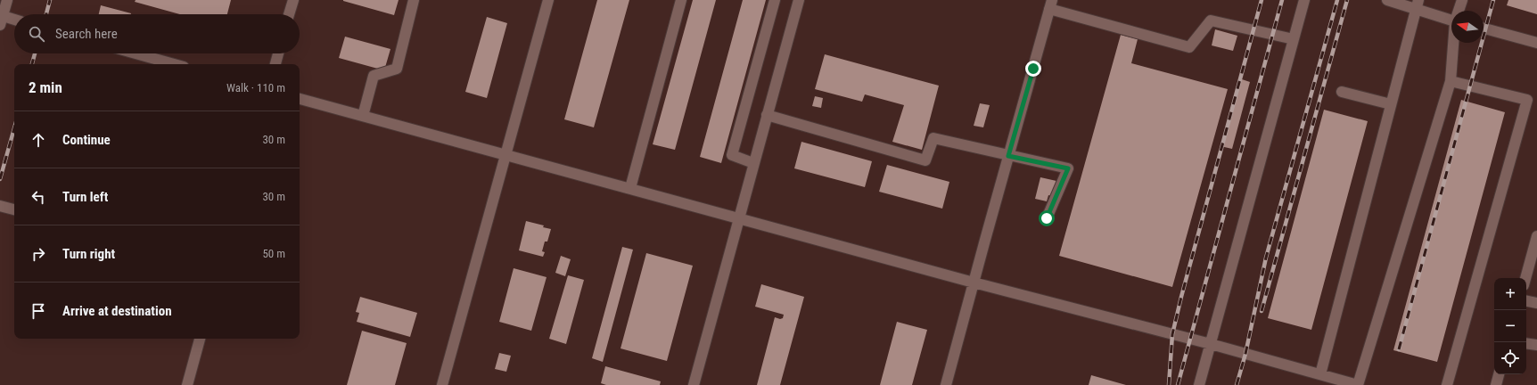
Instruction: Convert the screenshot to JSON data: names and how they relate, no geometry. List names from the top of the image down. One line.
{"north":"left","page":{"search":"Search here","heading":["2 min","Walk · 110 m"],"list":[["Continue","30 m"],["Turn left","30 m"],["Turn right","50 m"],"Arrive at destination"],"map_buttons":["+","−"]}}
